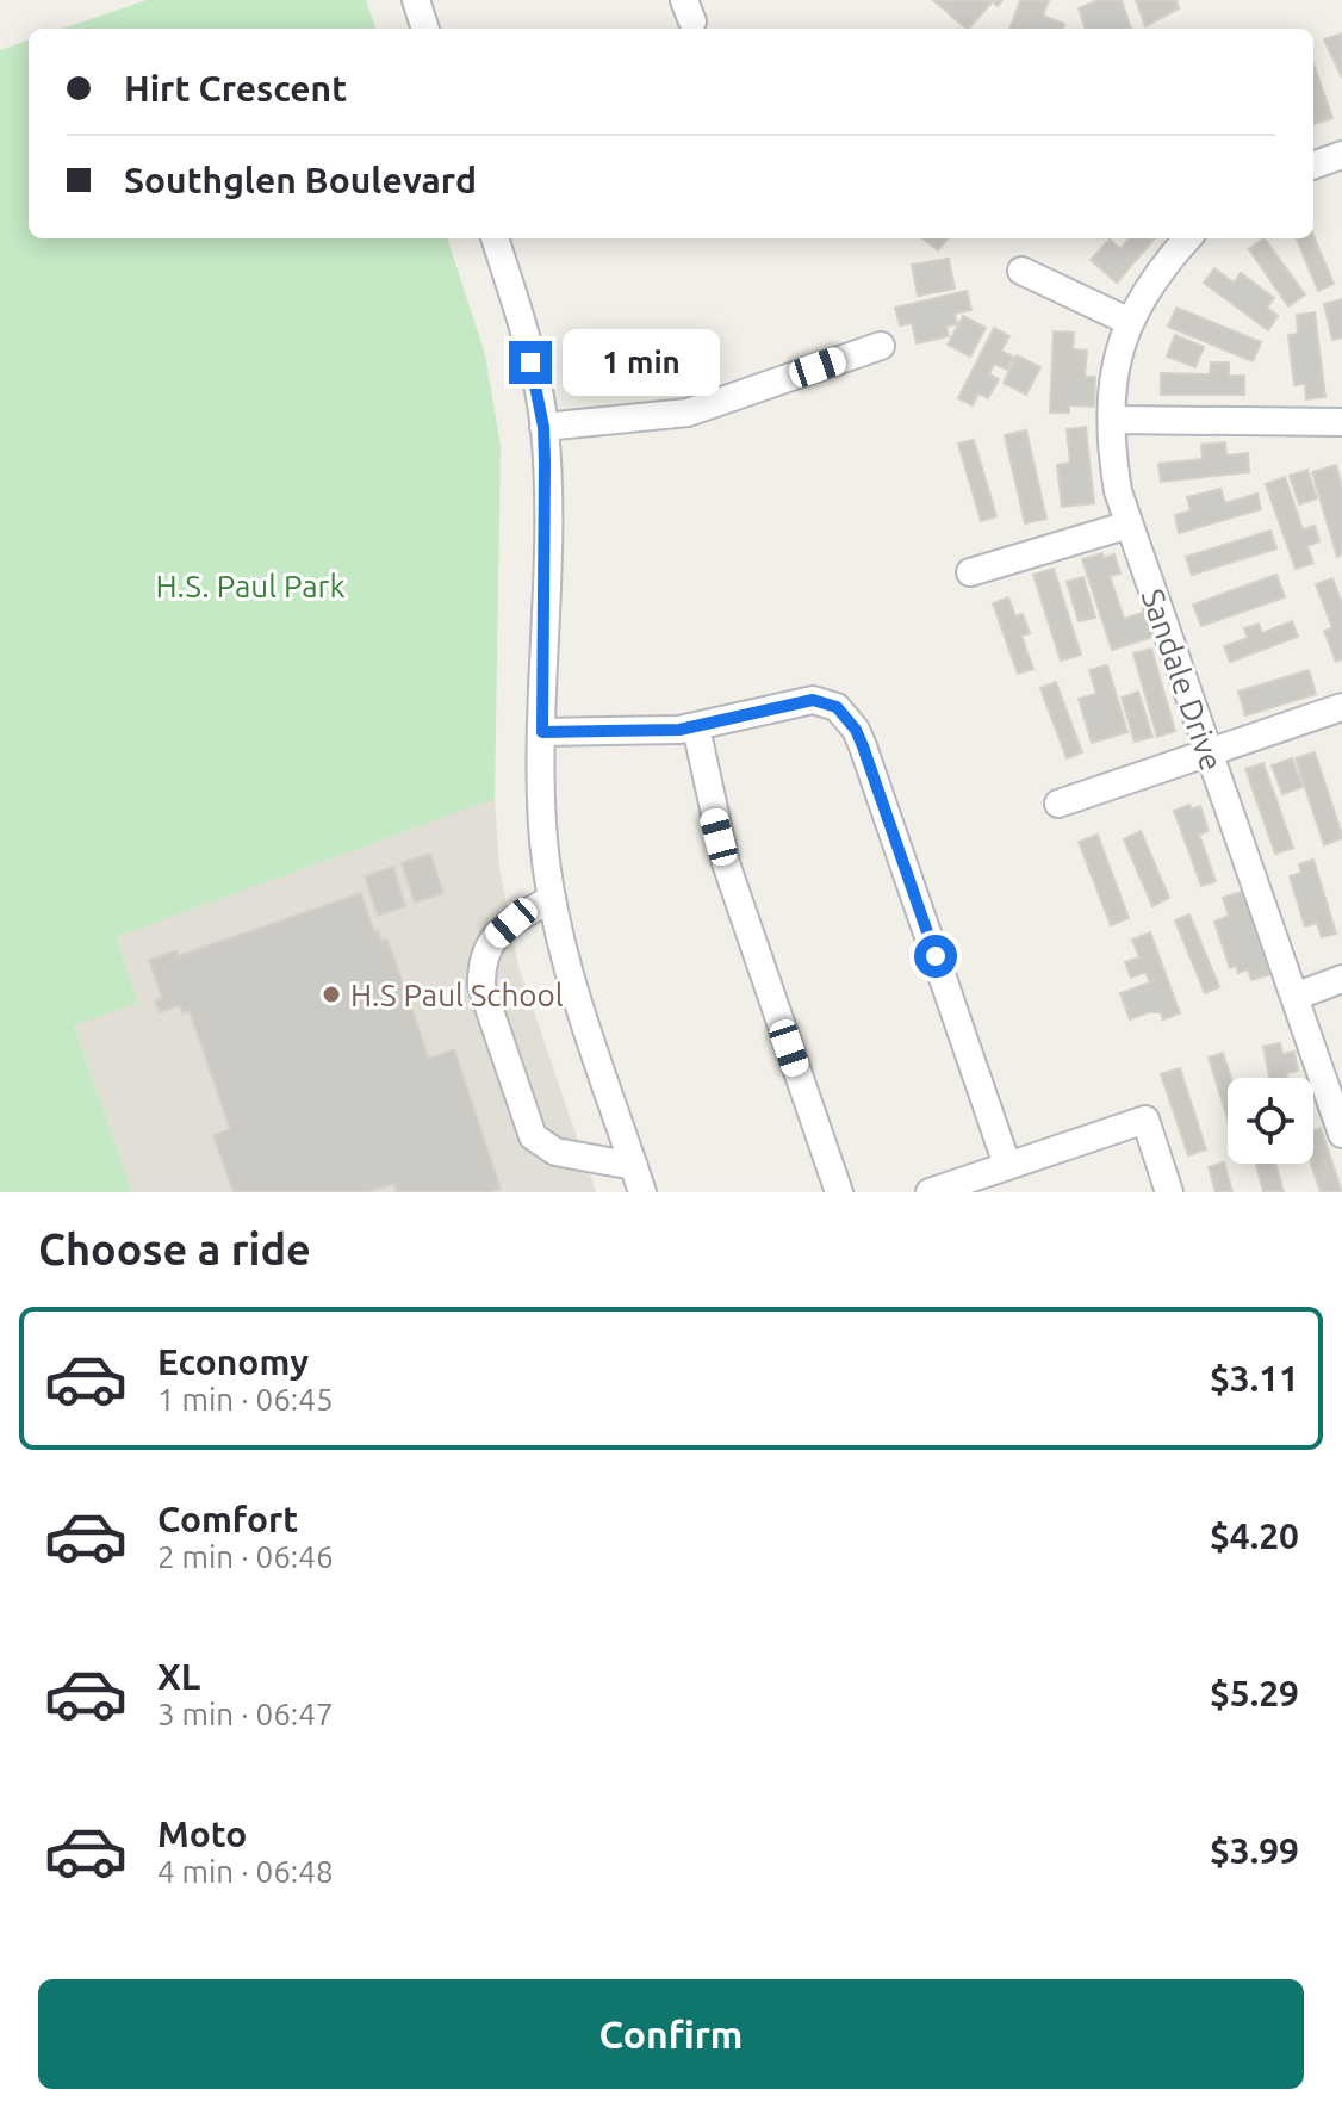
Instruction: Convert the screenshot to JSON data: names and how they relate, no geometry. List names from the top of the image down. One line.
{"streets":{"street":["Sandale Drive"]},"parks":["H.S. Paul Park"],"places":["H.S Paul School"],"page":{"banner":["Hirt Crescent","Southglen Boulevard"],"bubble":"1 min","heading":"Choose a ride","list":[{"name":"Economy","note":"1 min · 06:45","value":"$3.11"},{"name":"Comfort","note":"2 min · 06:46","value":"$4.20"},{"name":"XL","note":"3 min · 06:47","value":"$5.29"},{"name":"Moto","note":"4 min · 06:48","value":"$3.99"}],"buttons":"Confirm"}}
